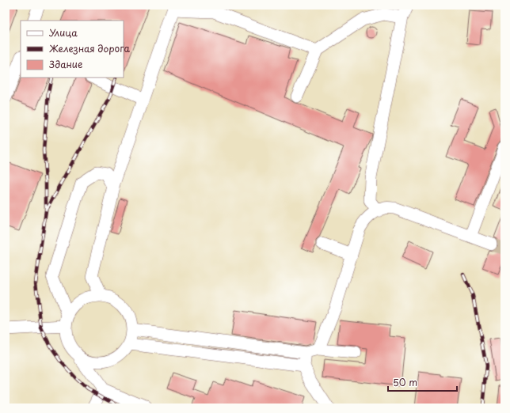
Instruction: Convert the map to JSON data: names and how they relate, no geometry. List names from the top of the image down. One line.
{"legend":["Улица","Железная дорога","Здание"],"scale_bar":"50 m"}
